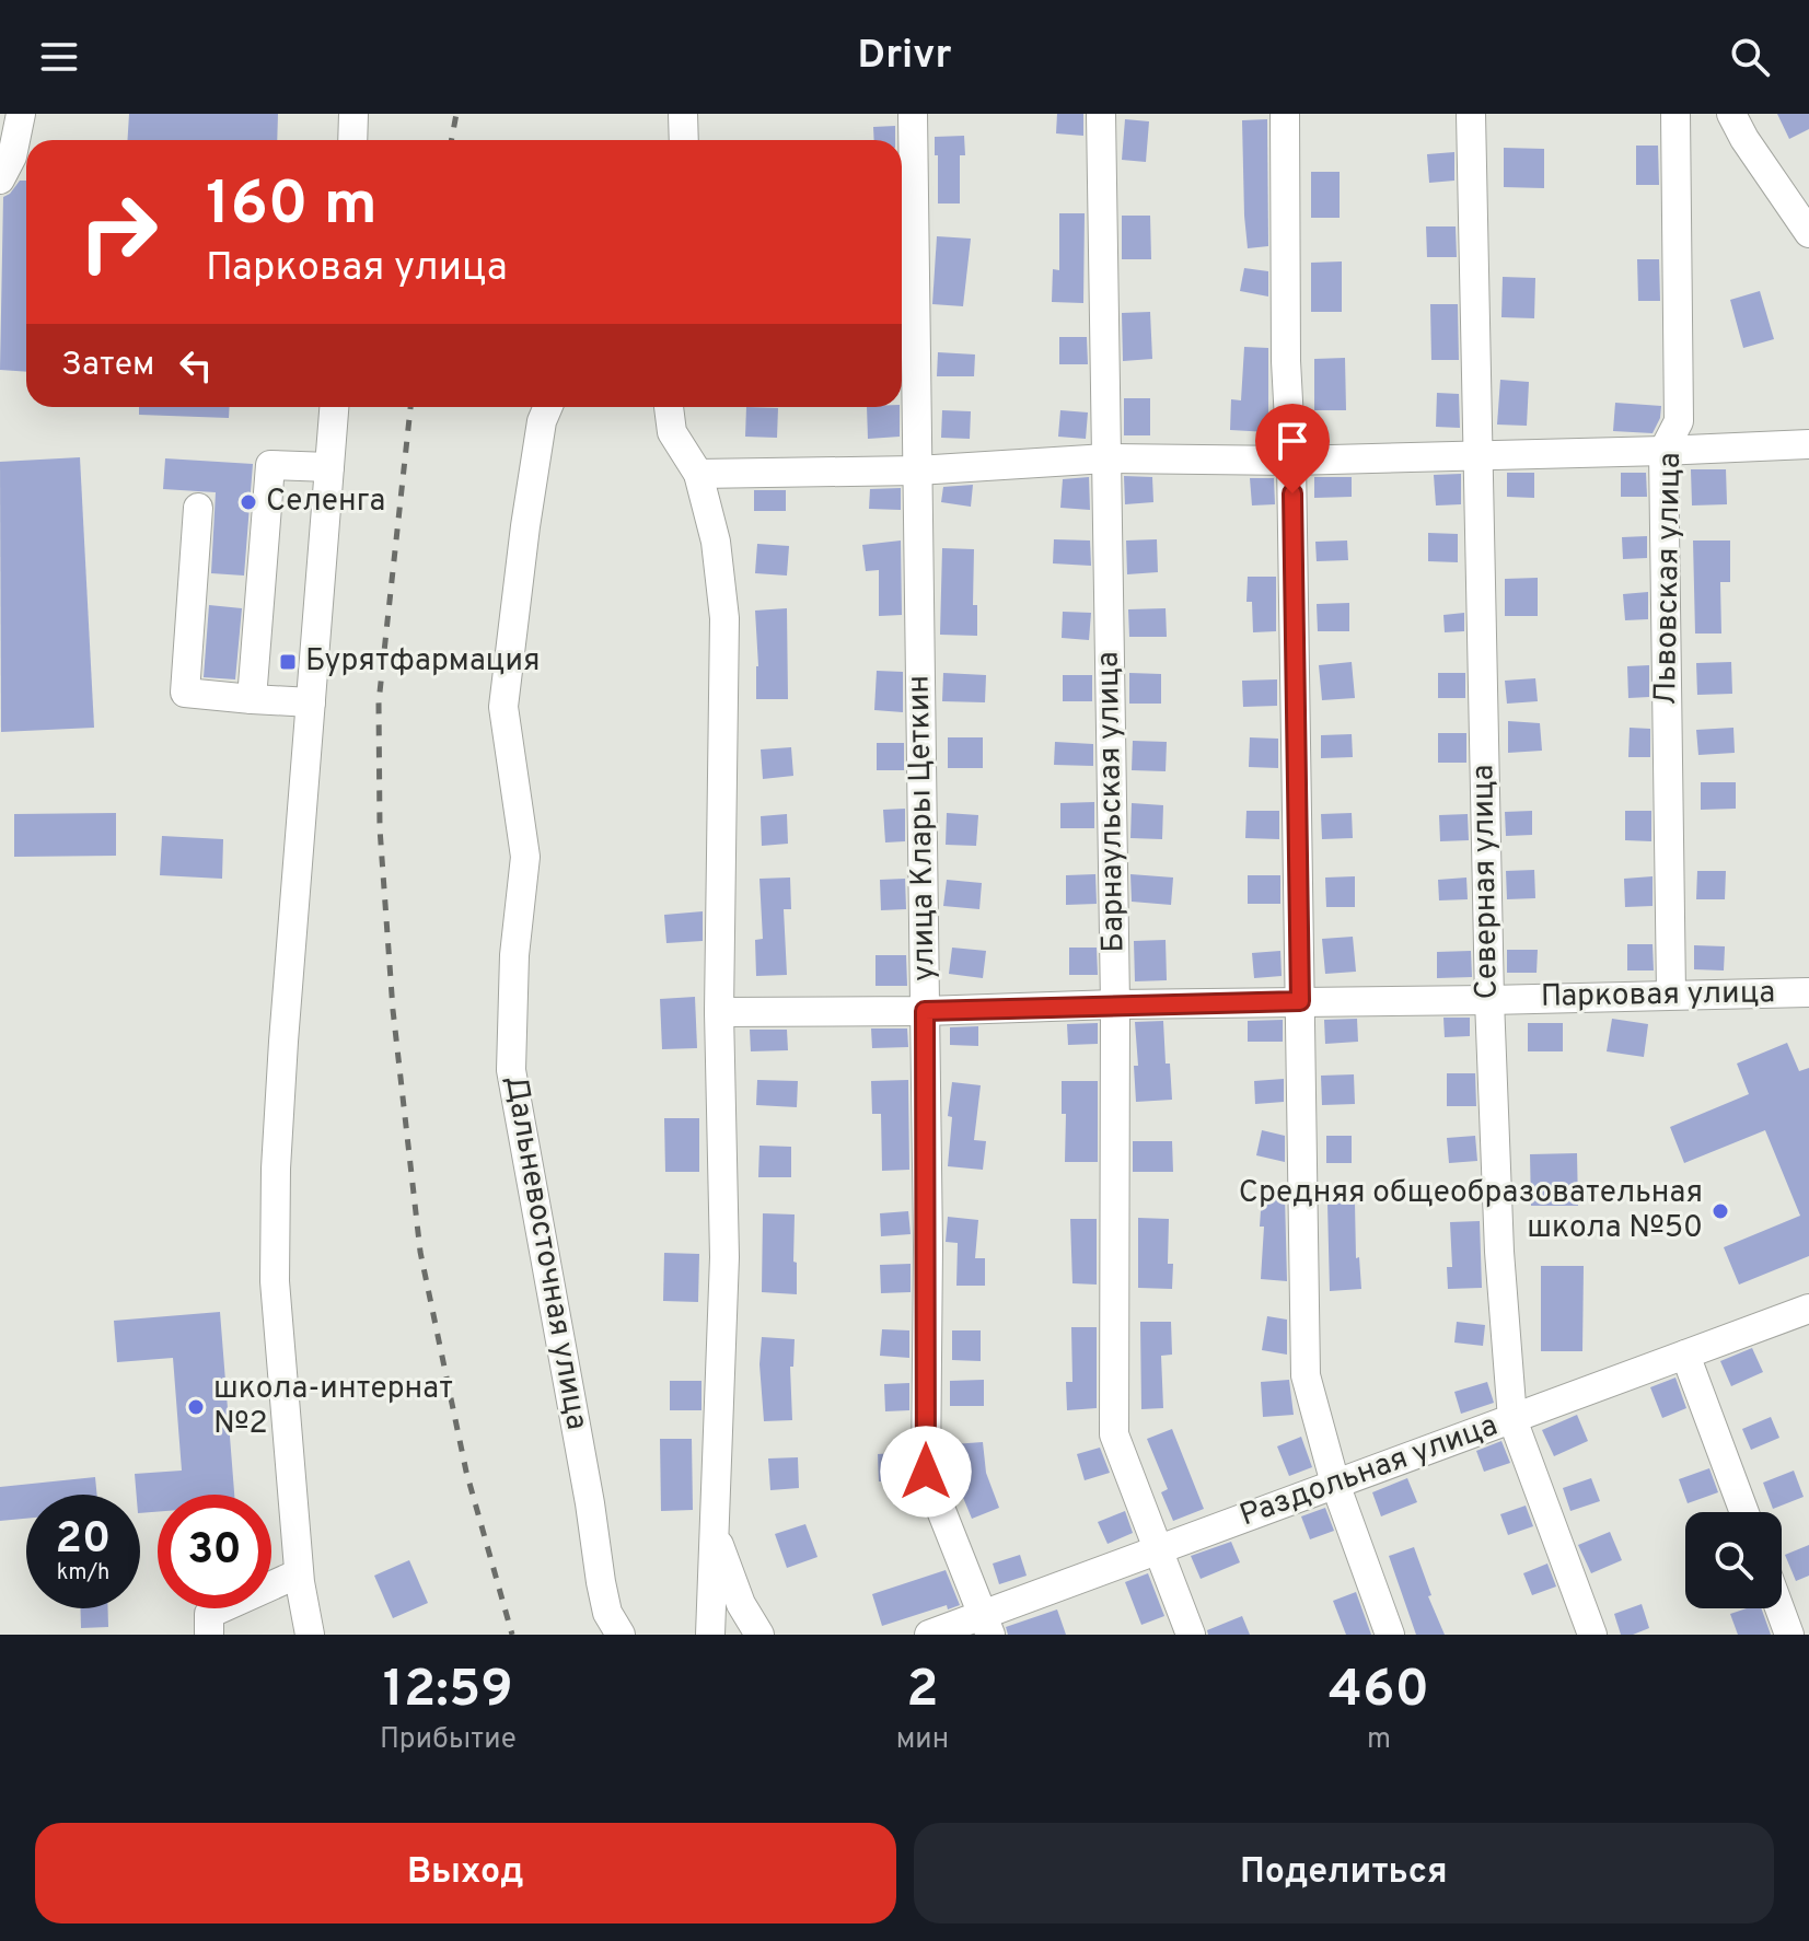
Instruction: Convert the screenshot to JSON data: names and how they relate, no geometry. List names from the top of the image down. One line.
{"streets":{"street":["Львовская улица","Барнаульская улица","улица Клары Цеткин","Северная улица","Парковая улица","Дальневосточная улица","Раздольная улица"]},"crossings":[["Львовская улица","Парковая улица"],["Барнаульская улица","Парковая улица"],["Барнаульская улица","Раздольная улица"],["улица Клары Цеткин","Парковая улица"],["улица Клары Цеткин","Раздольная улица"],["Северная улица","Парковая улица"],["Северная улица","Раздольная улица"]],"places":{"other":["Селенга","Средняя общеобразовательная школа №50","школа-интернат №2"],"transit":["Бурятфармация"]},"page":{"header":"Drivr","turn":["160 m","Парковая улица"],"then":"Затем","speed":"20 km/h","limit":"30","eta":["12:59","Прибытие","2","мин","460","m"],"buttons":["Выход","Поделиться"]}}
